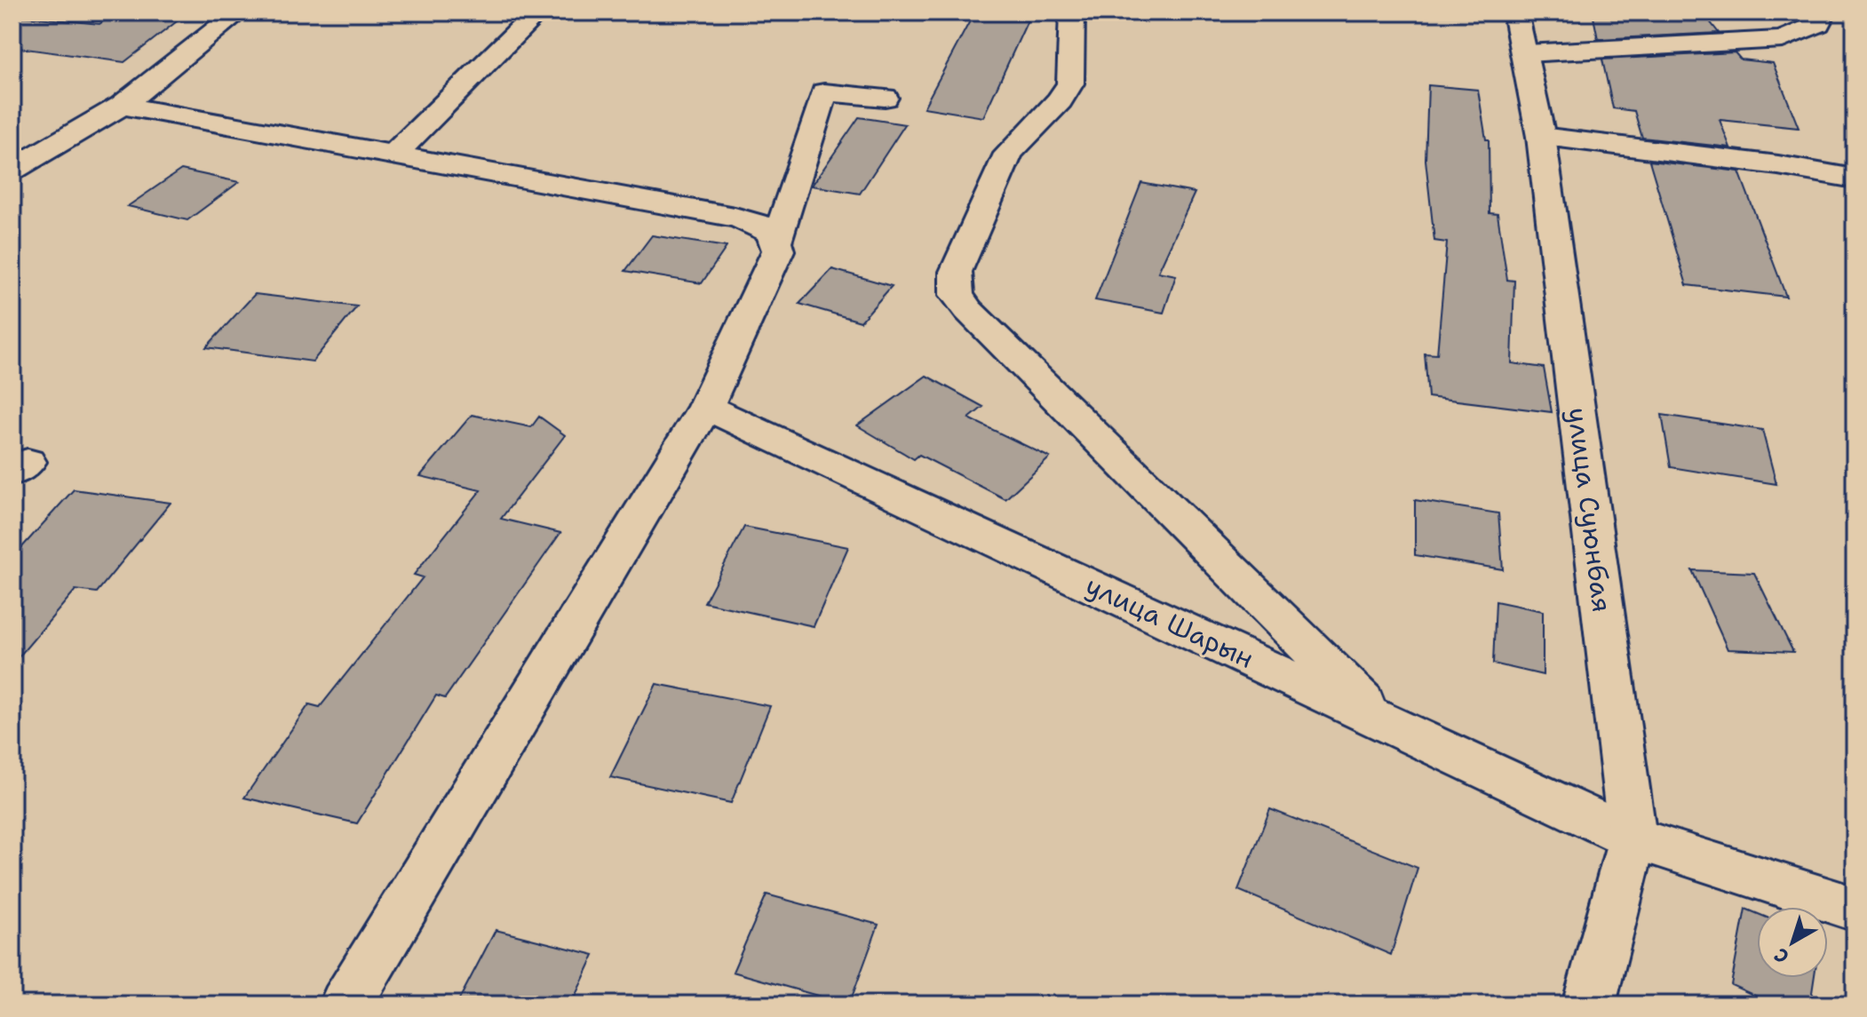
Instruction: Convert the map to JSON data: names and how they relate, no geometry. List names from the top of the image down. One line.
{"streets":{"street":["улица Суюнбая","улица Шарын"]},"crossings":[["улица Суюнбая","улица Шарын"]],"north":"bottom left"}
